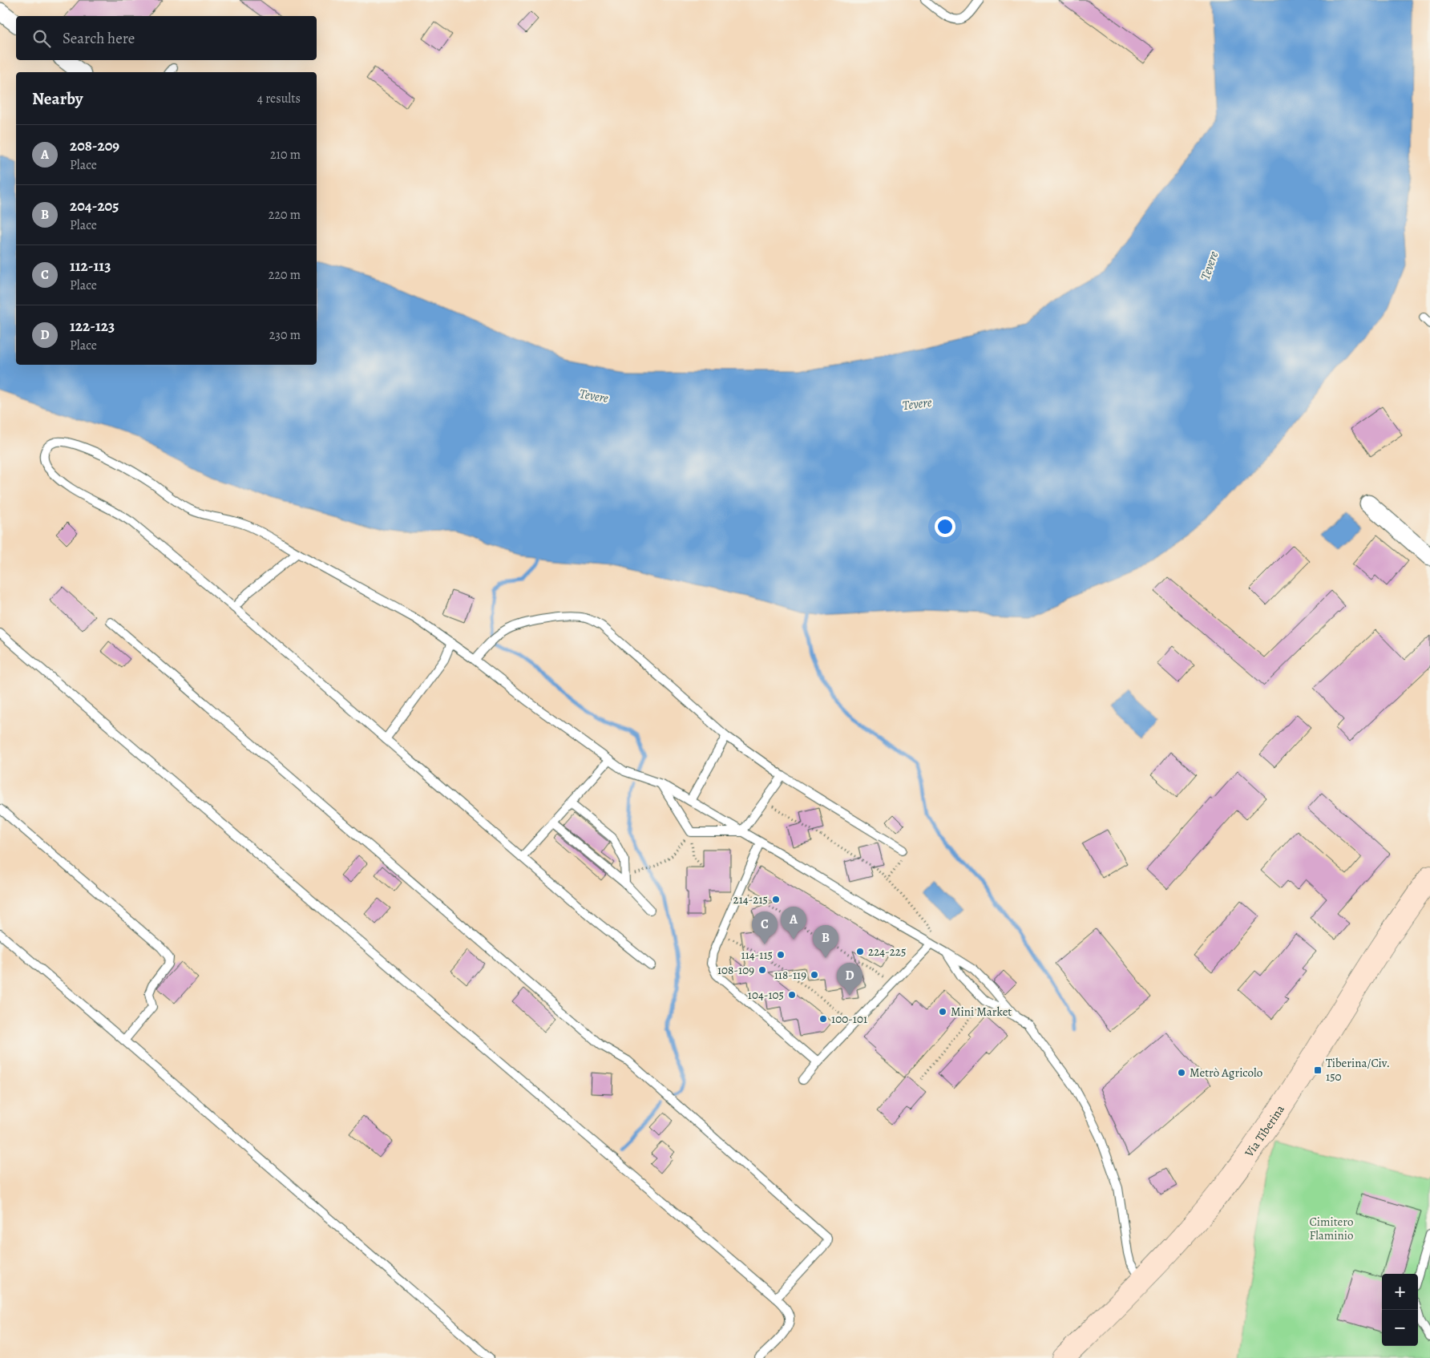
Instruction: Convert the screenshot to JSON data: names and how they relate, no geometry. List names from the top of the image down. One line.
{"streets":{"main road":["Via Tiberina"]},"water":["Tevere"],"parks":["Cimitero Flaminio"],"places":{"other":["214-215","224-225","114-115","108-109","118-119","104-105","Mini Market","100-101","Metrò Agricolo"],"transit":["Tiberina/Civ. 150"]},"page":{"search":"Search here","heading":["Nearby","4 results"],"list":[{"mark":"A","name":"208-209","note":"Place","value":"210 m"},{"mark":"B","name":"204-205","note":"Place","value":"220 m"},{"mark":"C","name":"112-113","note":"Place","value":"220 m"},{"mark":"D","name":"122-123","note":"Place","value":"230 m"}],"pins":["A","C","B","D"],"map_buttons":["+","−"]}}
